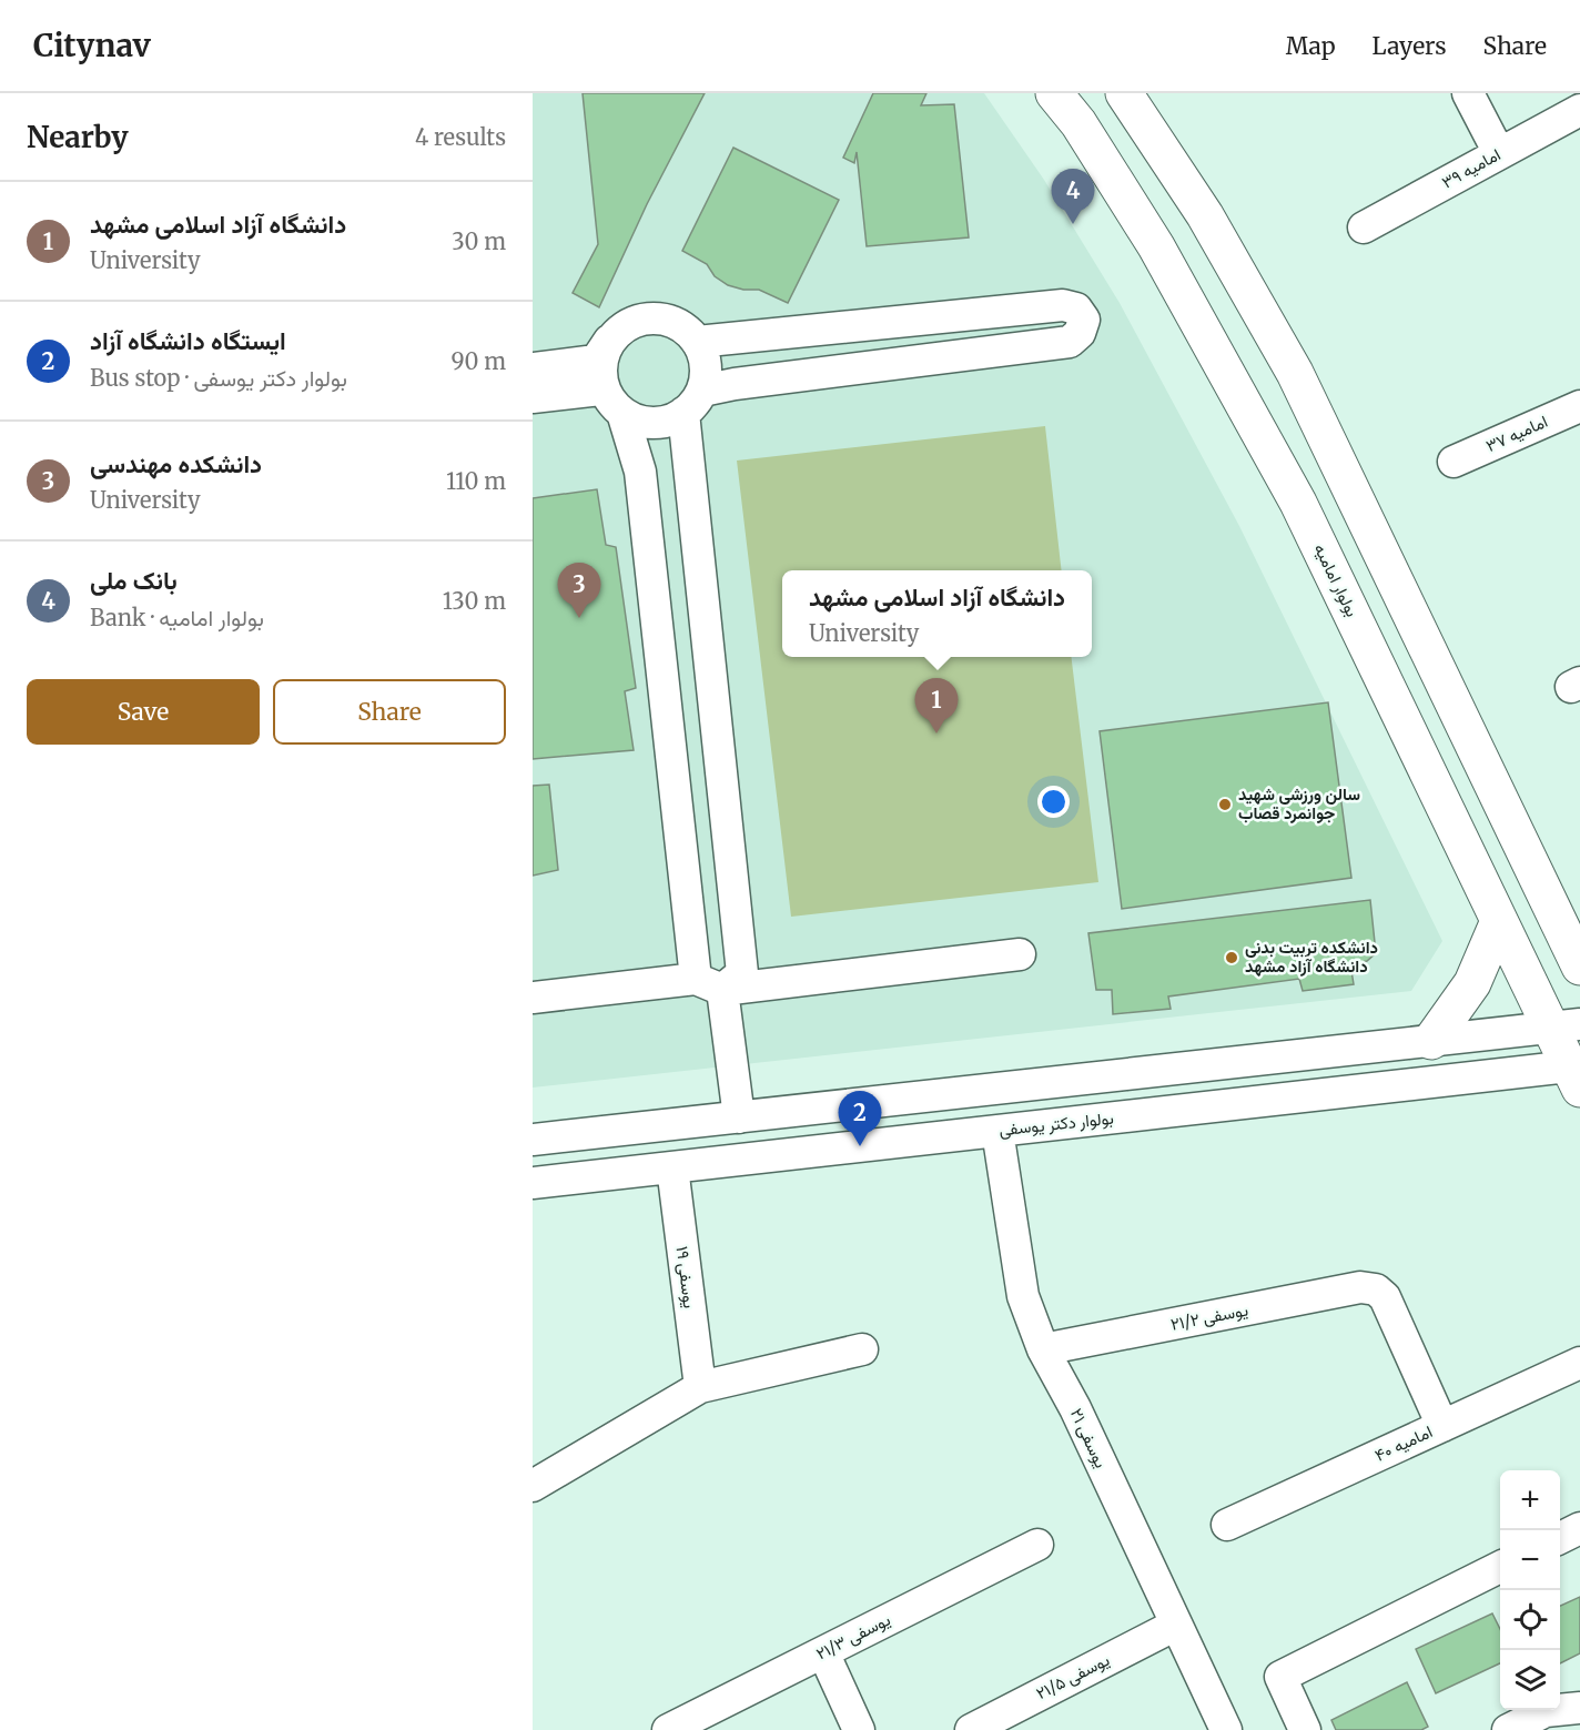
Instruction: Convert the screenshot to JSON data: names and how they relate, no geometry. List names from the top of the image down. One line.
{"streets":{"main road":["بولوار امامیه"],"street":["امامیه ۳۹","امامیه ۳۷","بولوار دکتر یوسفی","یوسفی ۱۹","یوسفی ۲۱/۲","یوسفی ۲۱","امامیه ۴۰","یوسفی ۲۱/۳","یوسفی ۲۱/۵"]},"crossings":[["بولوار امامیه","بولوار دکتر یوسفی"],["بولوار دکتر یوسفی","یوسفی ۱۹"],["بولوار دکتر یوسفی","یوسفی ۲۱"],["یوسفی ۲۱/۲","یوسفی ۲۱"],["یوسفی ۲۱/۲","امامیه ۴۰"],["یوسفی ۲۱","یوسفی ۲۱/۵"]],"places":["سالن ورزشی شهید جوانمرد قصاب","دانشکده تربیت بدنی دانشگاه آزاد مشهد"],"page":{"header":"Citynav","nav":["Map","Layers","Share"],"heading":["Nearby","4 results"],"pins":["4","3","1","2"],"list":[{"mark":"1","name":"دانشگاه آزاد اسلامی مشهد","note":"University","value":"30 m"},{"mark":"2","name":"ایستگاه دانشگاه آزاد","note":"Bus stop · بولوار دکتر یوسفی","value":"90 m"},{"mark":"3","name":"دانشکده مهندسی","note":"University","value":"110 m"},{"mark":"4","name":"بانک ملی","note":"Bank · بولوار امامیه","value":"130 m"}],"popup":["دانشگاه آزاد اسلامی مشهد","University"],"buttons":["Save","Share"],"map_buttons":["+","−"]}}
